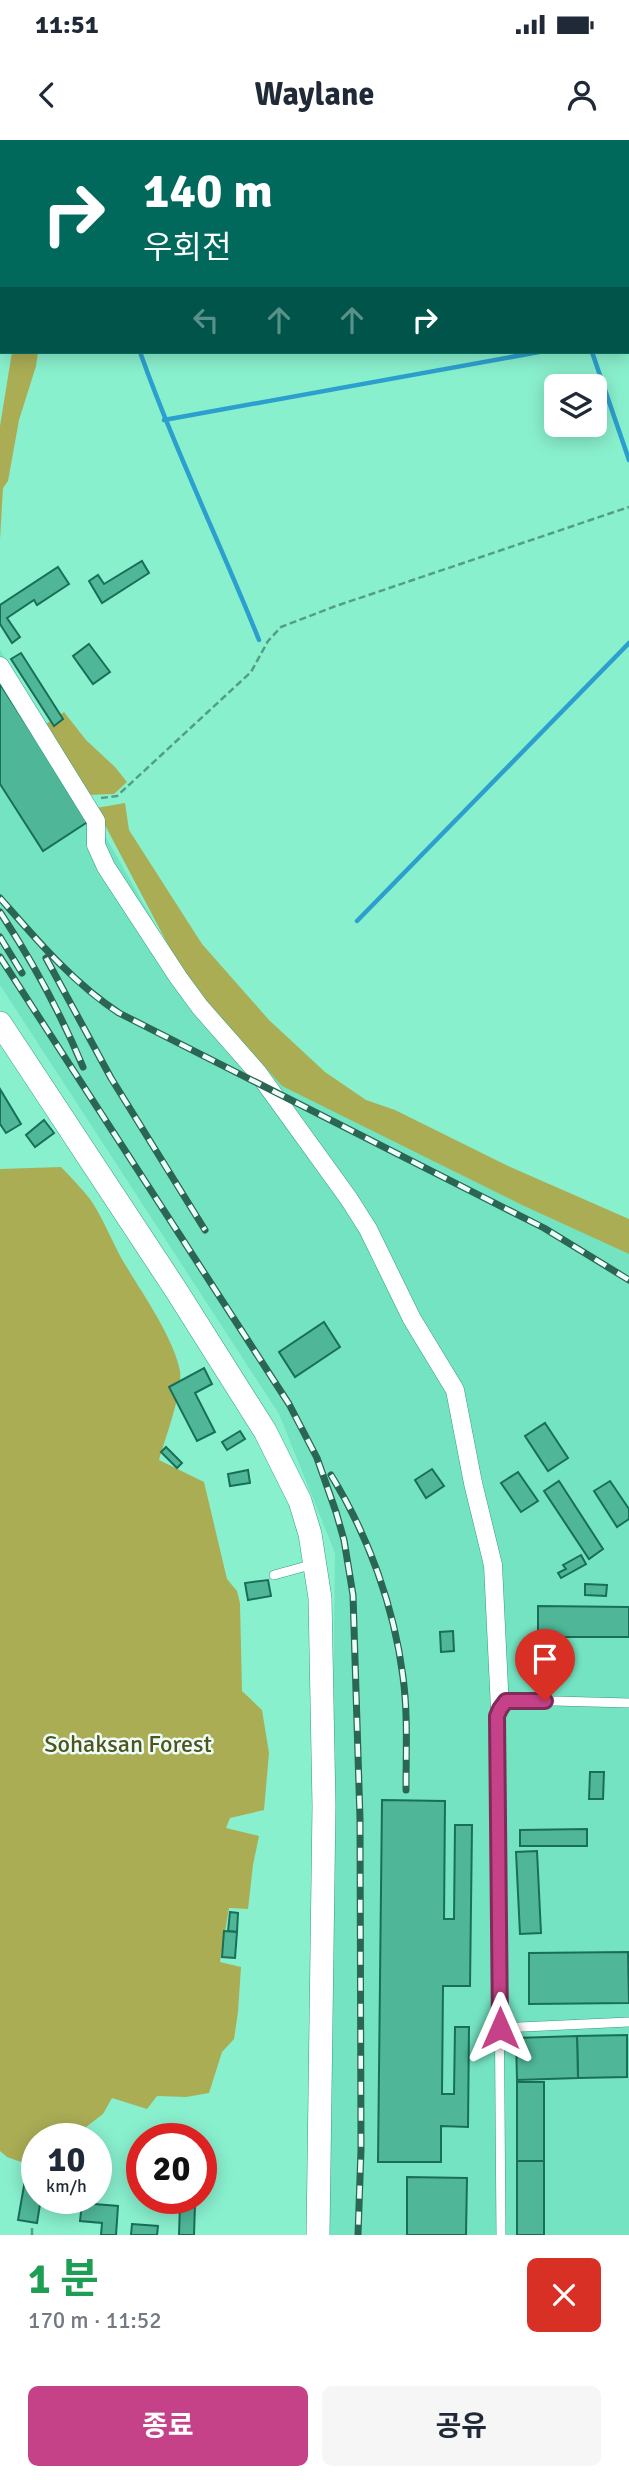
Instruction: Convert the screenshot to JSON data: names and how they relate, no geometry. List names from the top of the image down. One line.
{"parks":["Sohaksan Forest"],"page":{"status":"11:51","header":"Waylane","turn":["140 m","우회전"],"speed":"10 km/h","limit":"20","heading":["1 분","170 m · 11:52"],"buttons":["종료","공유"]}}
